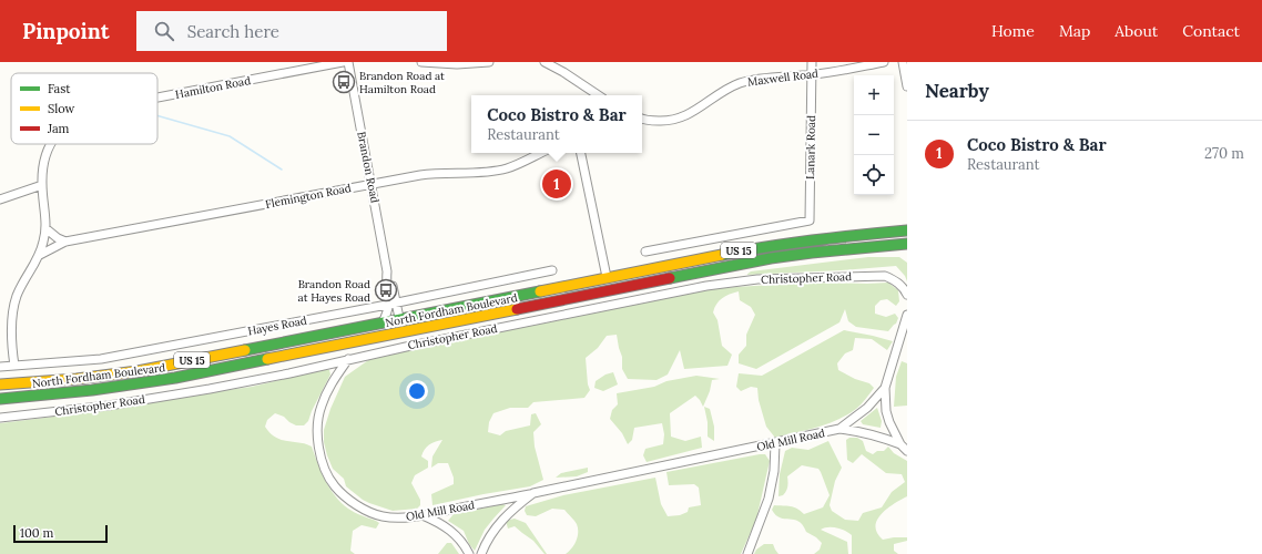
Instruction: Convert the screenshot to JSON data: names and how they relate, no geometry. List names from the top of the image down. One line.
{"streets":{"highway":["US 15","North Fordham Boulevard"],"street":["Maxwell Road","Hamilton Road","Lanark Road","Brandon Road","Flemington Road","Christopher Road","Hayes Road","Old Mill Road"]},"crossings":[["Maxwell Road","Lanark Road"],["Brandon Road","Flemington Road"],["Brandon Road","North Fordham Boulevard"],["Brandon Road","Hayes Road"],["Christopher Road","Old Mill Road"]],"places":{"bus stop":["Brandon Road at Hamilton Road","Brandon Road at Hayes Road"]},"legend":["Fast","Slow","Jam"],"scale_bar":"100 m","page":{"header":"Pinpoint","search":"Search here","nav":["Home","Map","About","Contact"],"heading":"Nearby","map_buttons":["+","−"],"popup":["Coco Bistro & Bar","Restaurant"],"list":[{"mark":"1","name":"Coco Bistro & Bar","note":"Restaurant","value":"270 m"}],"pins":"1","scale":"100 m"}}
